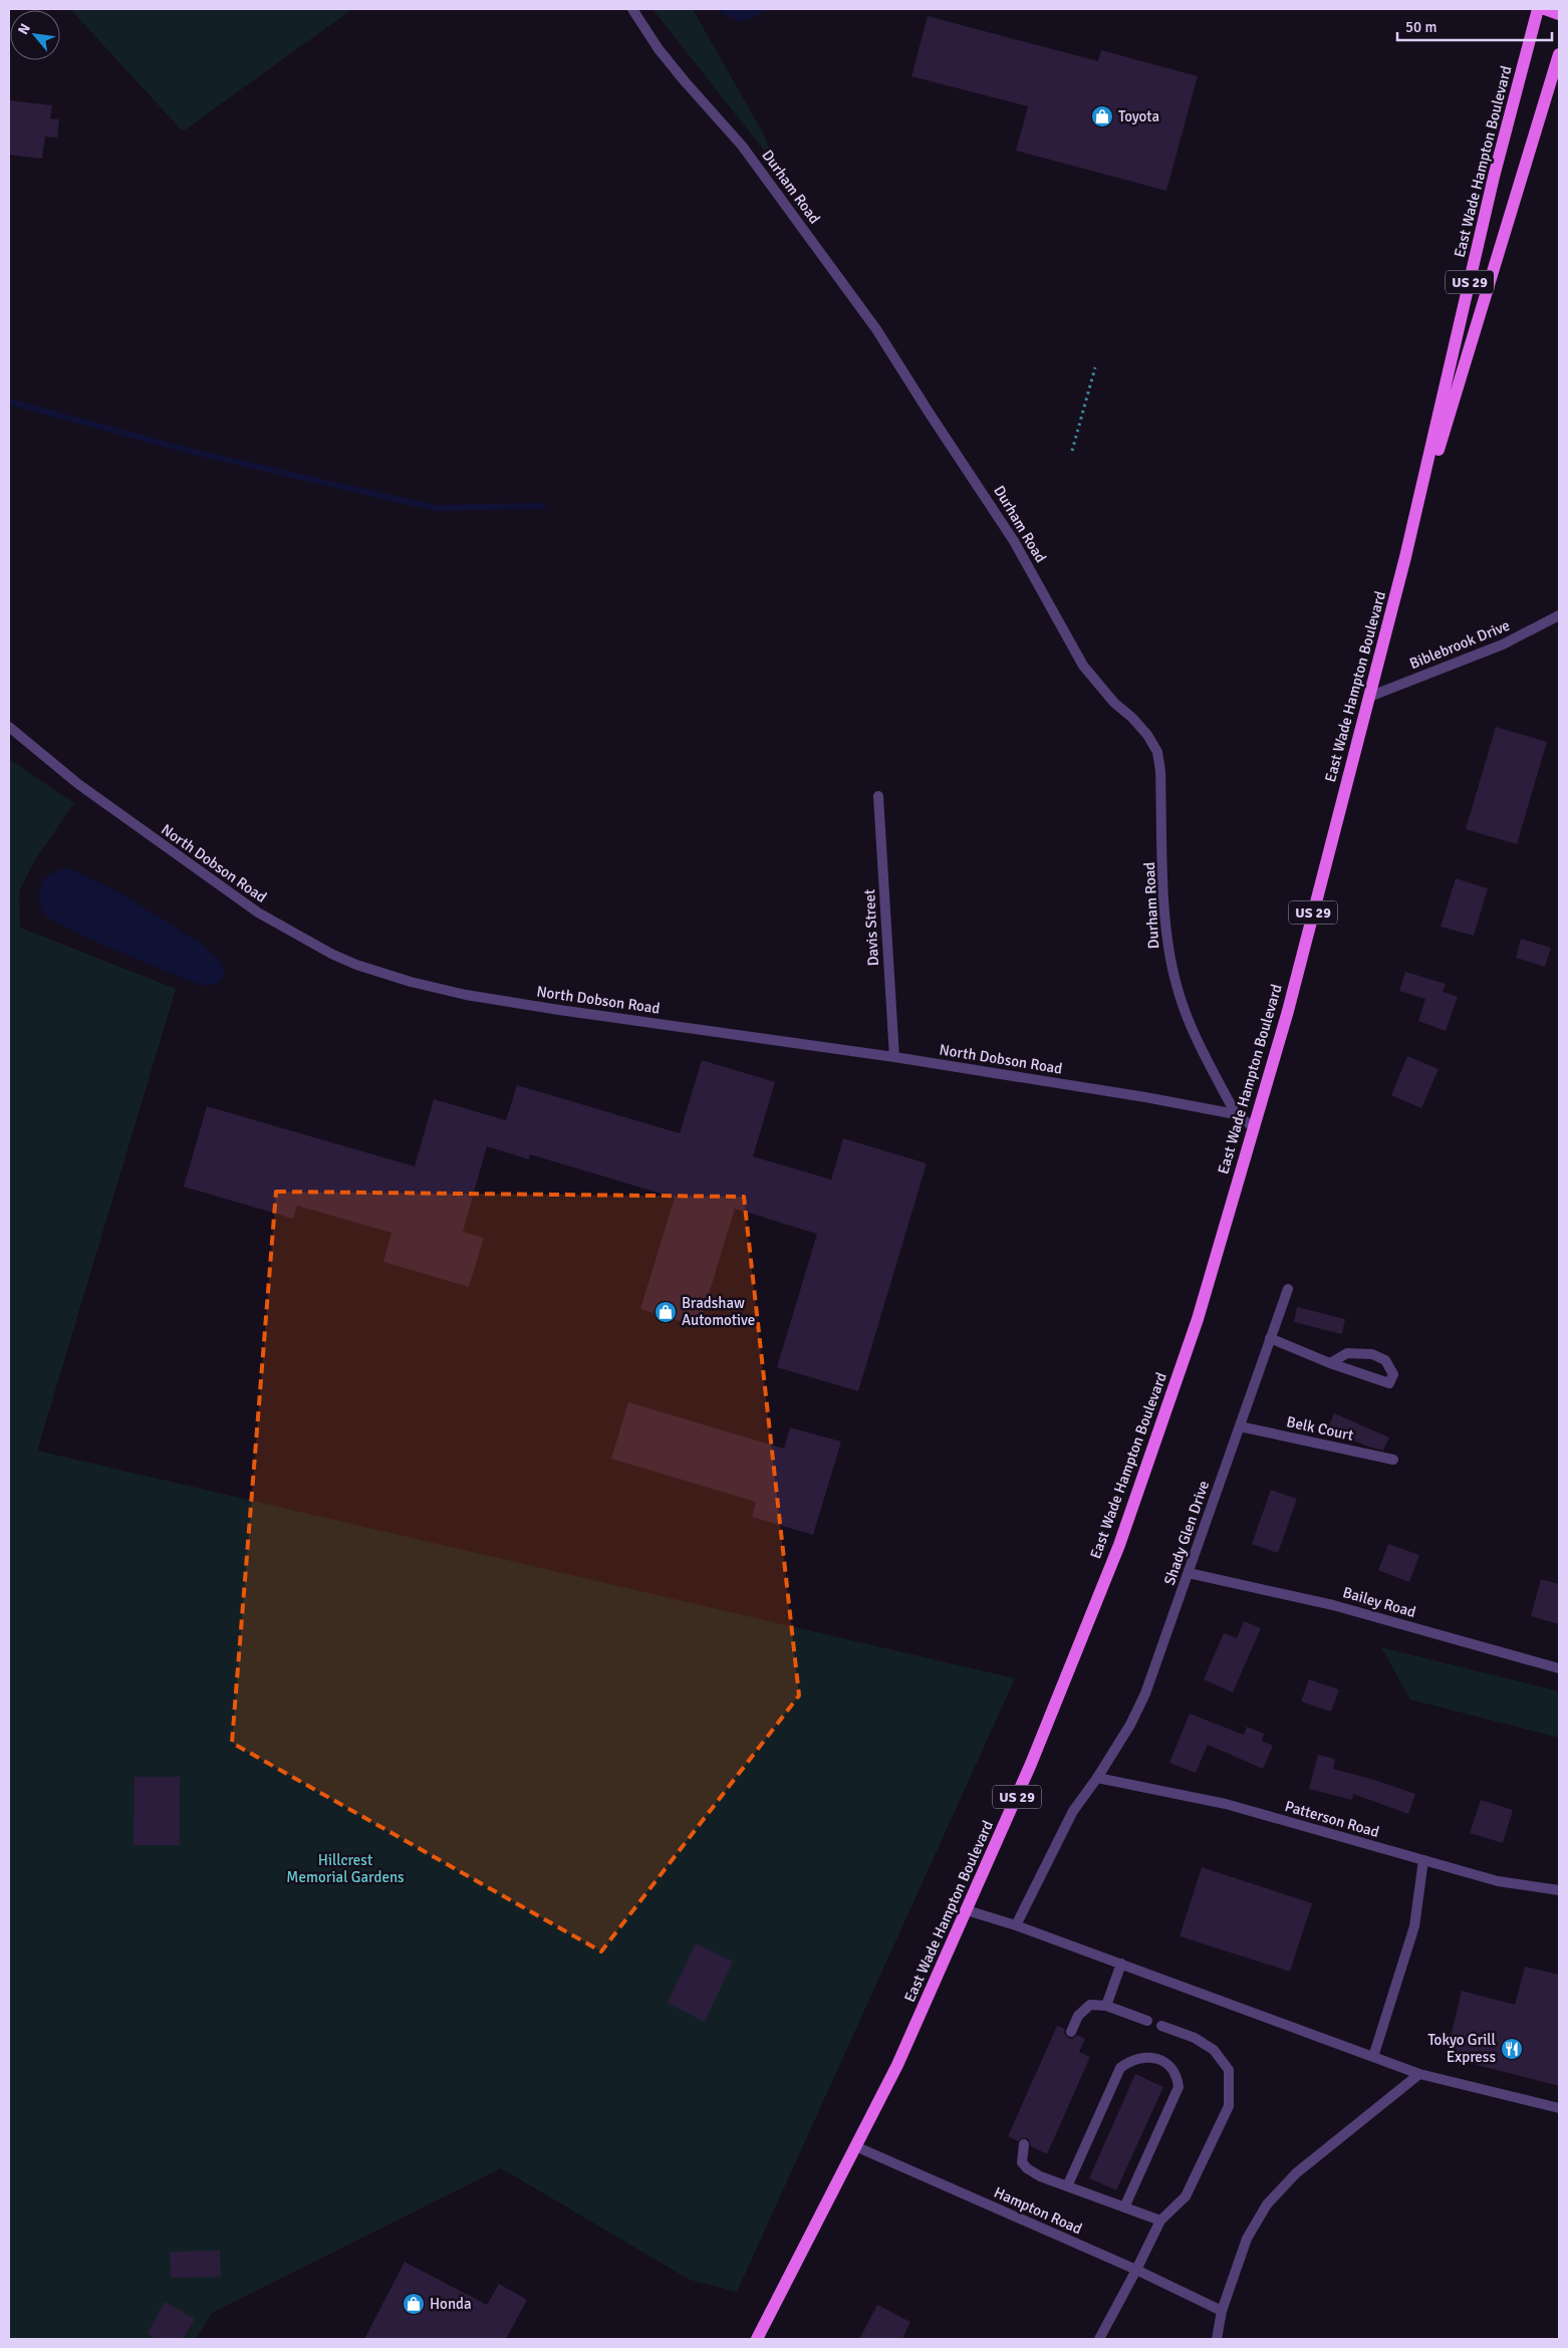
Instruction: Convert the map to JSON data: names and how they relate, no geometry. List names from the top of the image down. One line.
{"streets":{"main road":["East Wade Hampton Boulevard","US 29"],"street":["Durham Road","Biblebrook Drive","North Dobson Road","Davis Street","Belk Court","Shady Glen Drive","Bailey Road","Patterson Road","Hampton Road"]},"crossings":[["East Wade Hampton Boulevard","Biblebrook Drive"],["East Wade Hampton Boulevard","North Dobson Road"],["East Wade Hampton Boulevard","Hampton Road"],["Durham Road","North Dobson Road"],["North Dobson Road","Davis Street"],["Belk Court","Shady Glen Drive"],["Shady Glen Drive","Bailey Road"],["Shady Glen Drive","Patterson Road"]],"parks":["Hillcrest Memorial Gardens"],"places":{"shop":["Toyota","Bradshaw Automotive","Honda"],"restaurant":["Tokyo Grill Express"]},"scale_bar":"50 m","north":"top left"}
